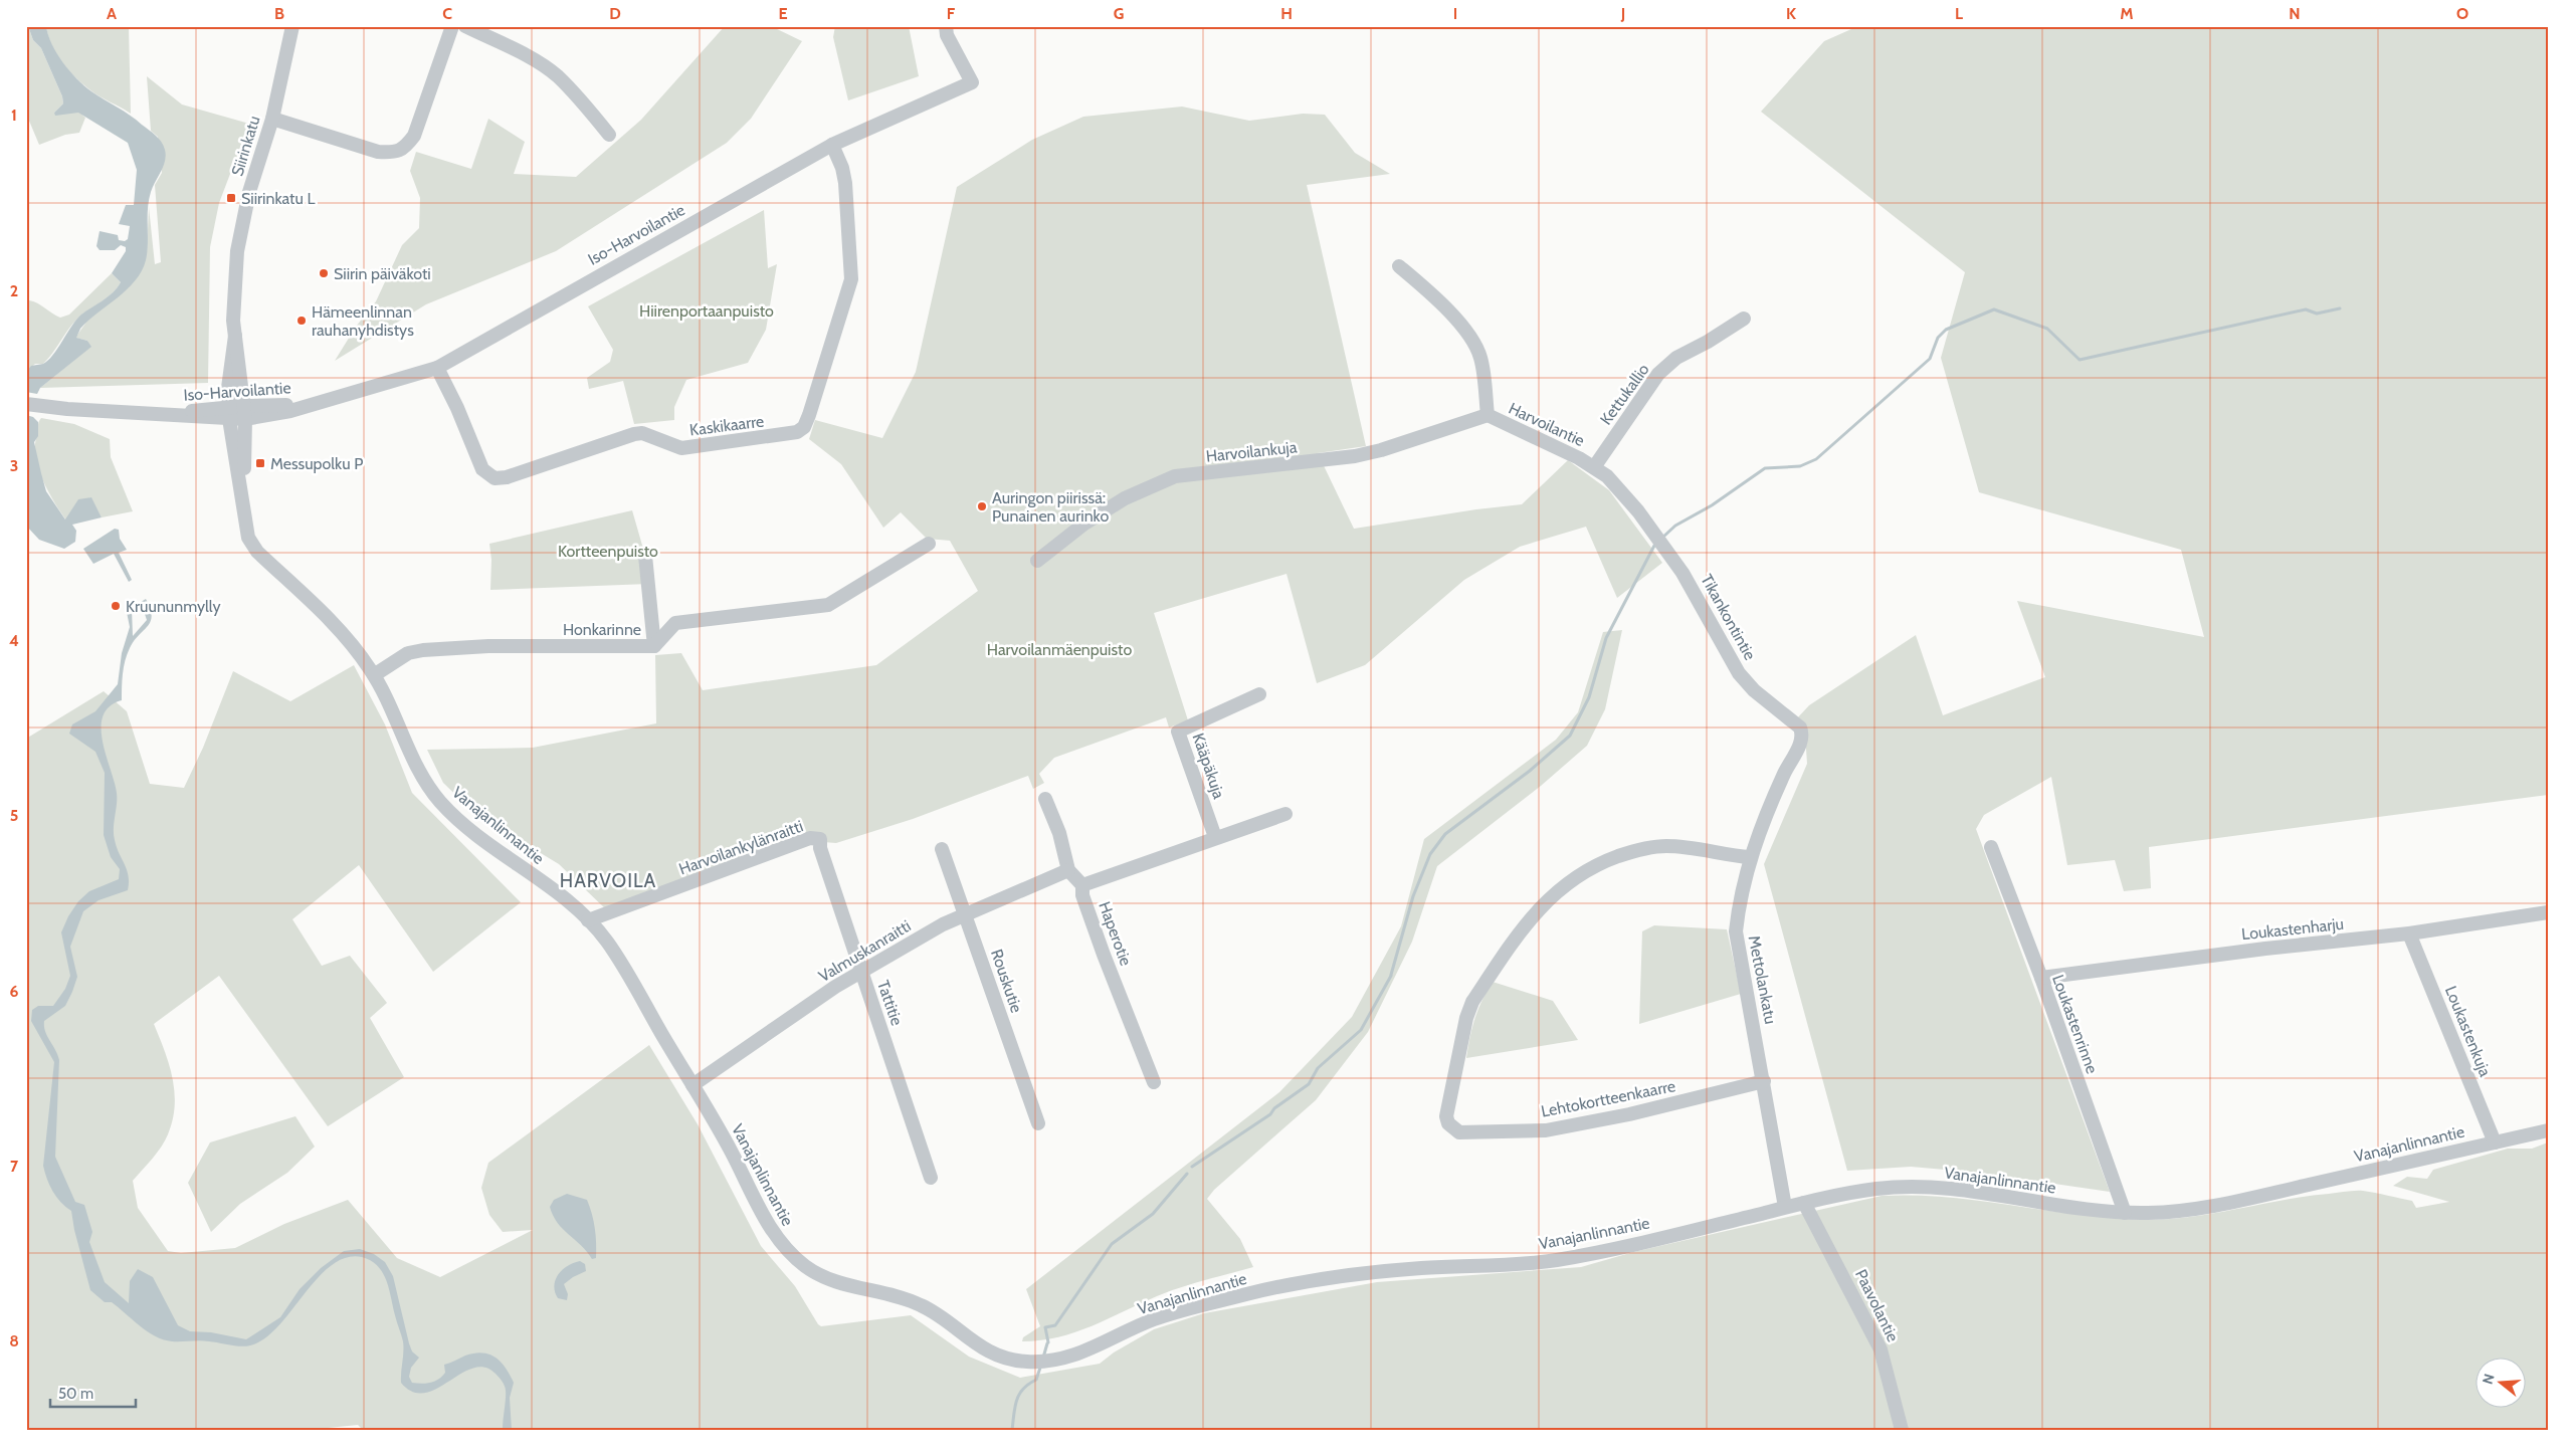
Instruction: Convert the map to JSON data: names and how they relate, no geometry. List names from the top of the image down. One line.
{"streets":{"street":["Siirinkatu","Iso-Harvoilantie","Kettukallio","Harvoilantie","Kaskikaarre","Harvoilankuja","Tikankontintie","Honkarinne","Kääpäkuja","Vanajanlinnantie","Harvoilankylänraitti","Loukastenharju","Haperotie","Valmuskanraitti","Mettolankatu","Rouskutie","Tattitie","Loukastenrinne","Loukastenkuja","Lehtokortteenkaarre","Paavolantie"]},"crossings":[["Siirinkatu","Iso-Harvoilantie"],["Siirinkatu","Vanajanlinnantie"],["Iso-Harvoilantie","Kaskikaarre"],["Iso-Harvoilantie","Vanajanlinnantie"],["Kettukallio","Harvoilantie"],["Harvoilantie","Harvoilankuja"],["Harvoilantie","Tikankontintie"],["Tikankontintie","Mettolankatu"],["Honkarinne","Vanajanlinnantie"],["Vanajanlinnantie","Harvoilankylänraitti"],["Vanajanlinnantie","Valmuskanraitti"],["Vanajanlinnantie","Mettolankatu"],["Vanajanlinnantie","Loukastenrinne"],["Vanajanlinnantie","Loukastenkuja"],["Vanajanlinnantie","Paavolantie"],["Harvoilankylänraitti","Tattitie"],["Loukastenharju","Loukastenrinne"],["Loukastenharju","Loukastenkuja"],["Haperotie","Valmuskanraitti"],["Valmuskanraitti","Rouskutie"],["Valmuskanraitti","Tattitie"],["Mettolankatu","Lehtokortteenkaarre"]],"districts":["HARVOILA"],"parks":["Hiirenportaanpuisto","Kortteenpuisto","Harvoilanmäenpuisto"],"places":{"transit":["Siirinkatu L","Messupolku P"],"other":["Siirin päiväkoti","Hämeenlinnan rauhanyhdistys","Auringon piirissä: Punainen aurinko","Kruununmylly"]},"scale_bar":"50 m","north":"left","grid":{"columns":["A","B","C","D","E","F","G","H","I","J","K","L","M","N","O"],"rows":["1","2","3","4","5","6","7","8"]}}
